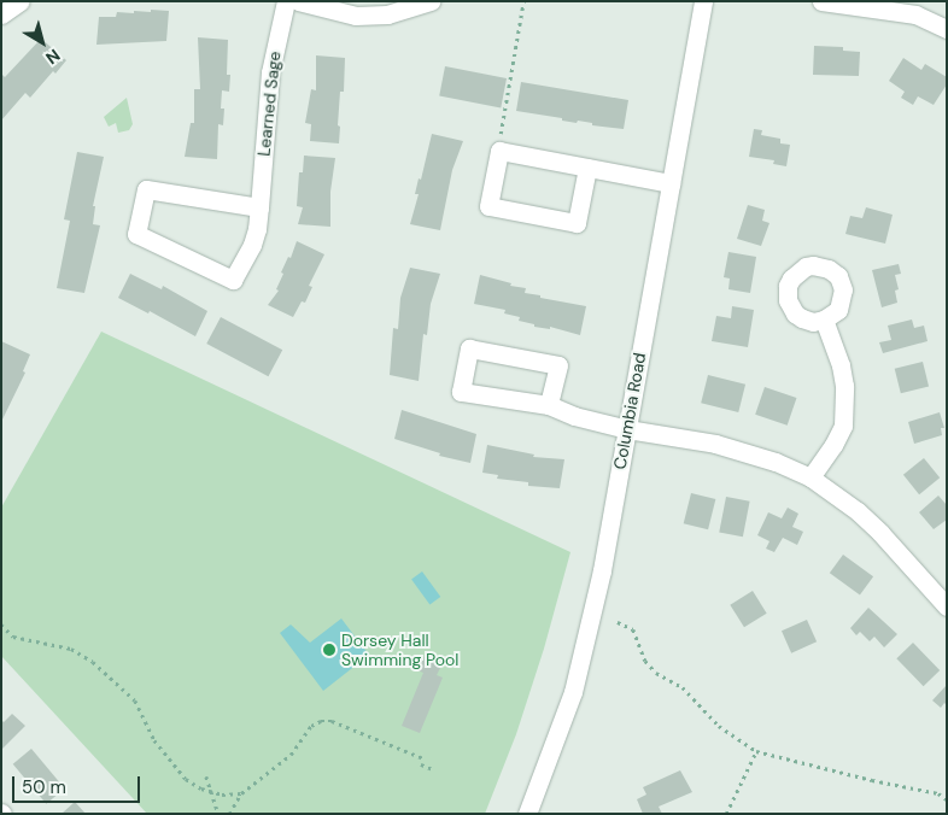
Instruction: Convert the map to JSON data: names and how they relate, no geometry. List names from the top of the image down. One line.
{"streets":{"street":["Learned Sage","Columbia Road"]},"places":["Dorsey Hall Swimming Pool"],"scale_bar":"50 m","north":"bottom right"}
